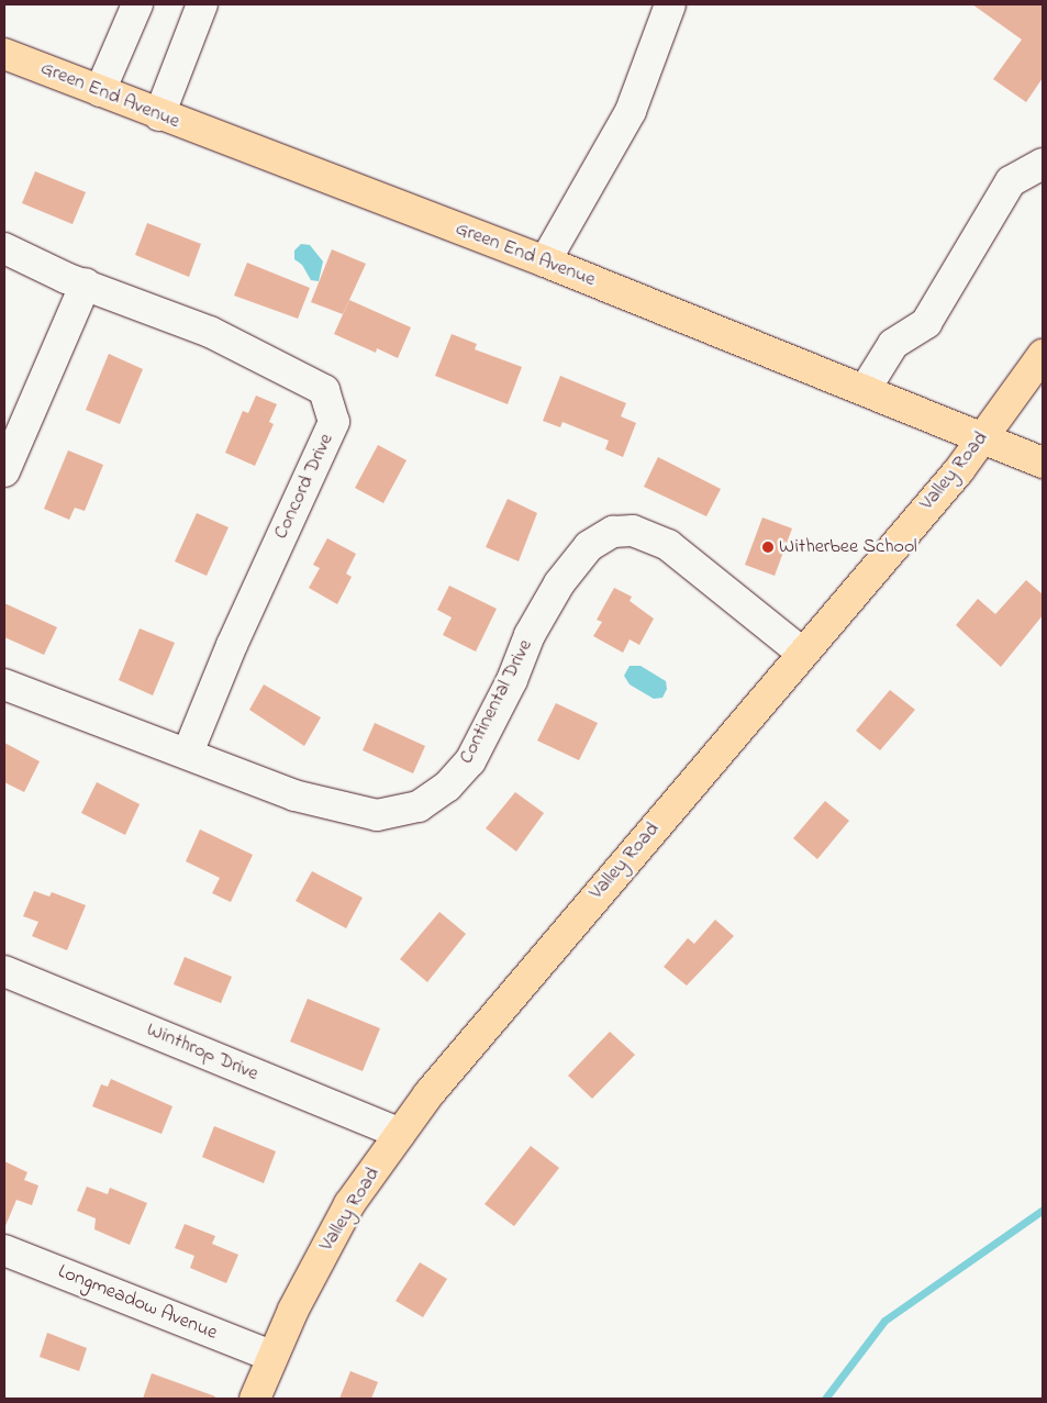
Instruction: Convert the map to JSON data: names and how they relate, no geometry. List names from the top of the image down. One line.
{"streets":{"main road":["Green End Avenue","Valley Road"],"street":["Concord Drive","Continental Drive","Winthrop Drive","Longmeadow Avenue"]},"crossings":[["Green End Avenue","Valley Road"],["Valley Road","Continental Drive"],["Valley Road","Winthrop Drive"],["Valley Road","Longmeadow Avenue"],["Concord Drive","Continental Drive"]],"places":["Witherbee School"]}
